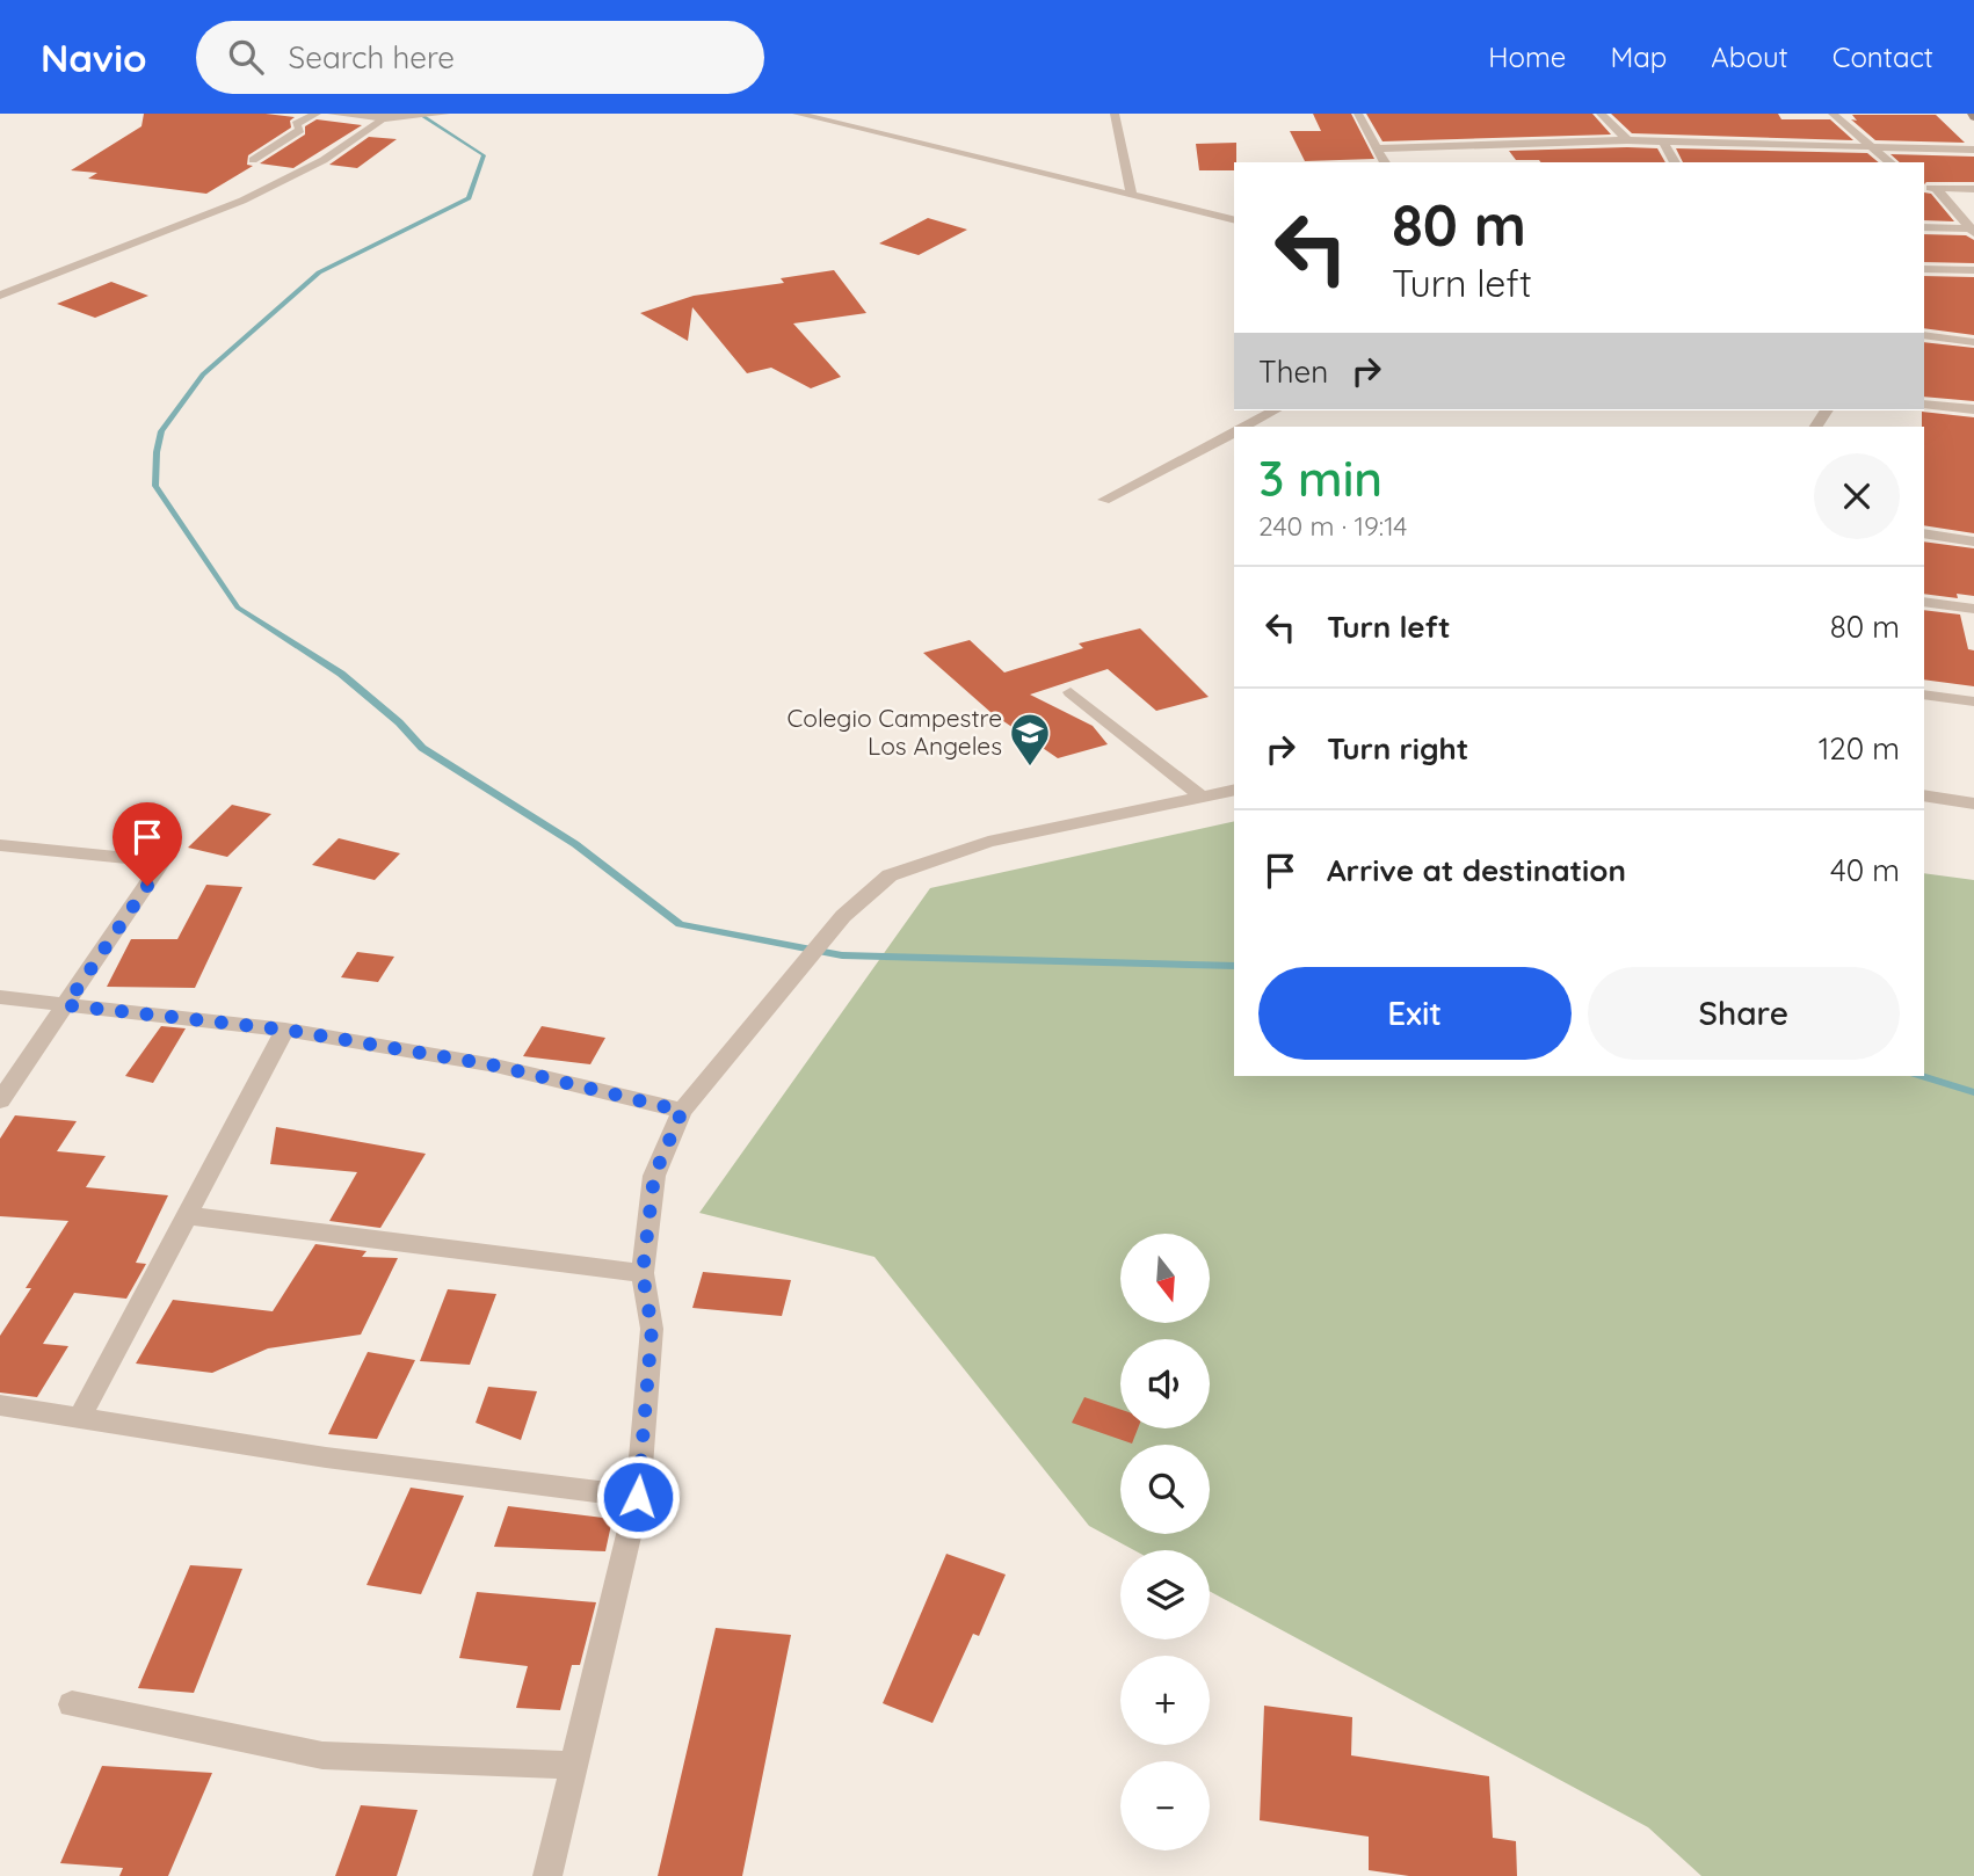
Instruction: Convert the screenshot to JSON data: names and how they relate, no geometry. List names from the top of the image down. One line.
{"places":{"school or university":["Colegio Campestre Los Angeles"]},"north":"bottom","page":{"header":"Navio","search":"Search here","nav":["Home","Map","About","Contact"],"turn":["80 m","Turn left"],"then":"Then","heading":["3 min","240 m · 19:14"],"list":[{"name":"Turn left","value":"80 m"},{"name":"Turn right","value":"120 m"},{"name":"Arrive at destination","value":"40 m"}],"buttons":["Exit","Share"],"map_buttons":["+","−"]}}
